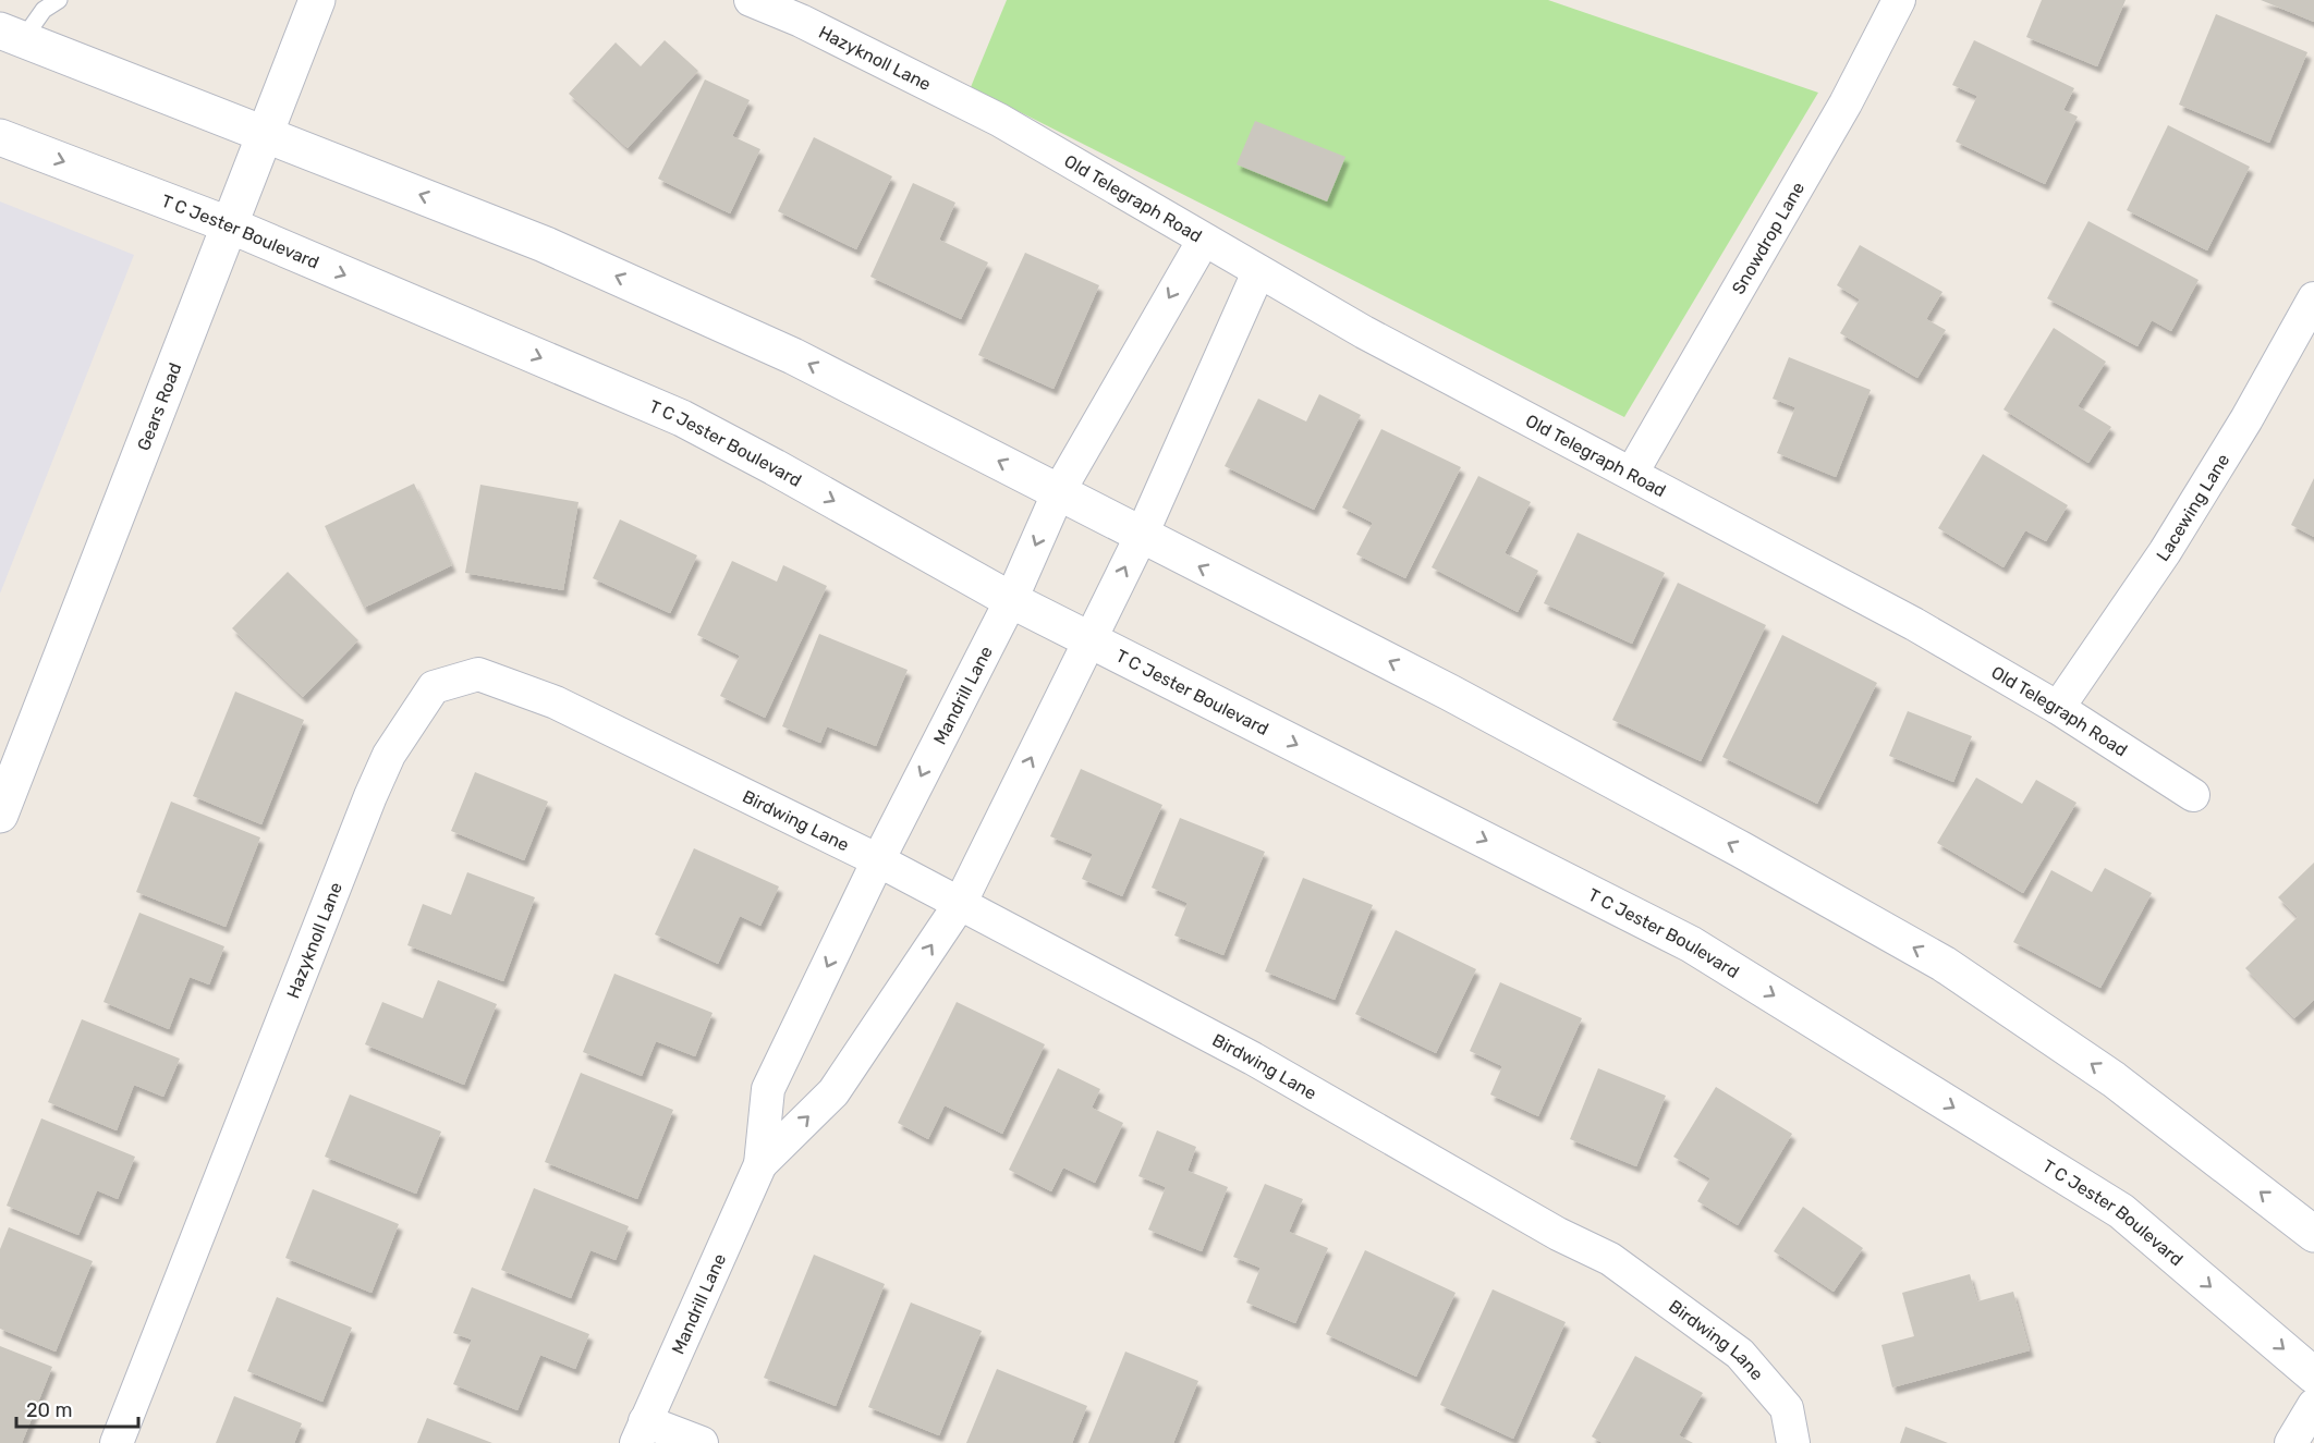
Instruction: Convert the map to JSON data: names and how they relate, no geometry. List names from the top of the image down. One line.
{"streets":{"main road":["T C Jester Boulevard","Gears Road"],"street":["Hazyknoll Lane","Old Telegraph Road","Snowdrop Lane","Lacewing Lane","Mandrill Lane","Birdwing Lane"]},"crossings":[["Hazyknoll Lane","Old Telegraph Road"],["Hazyknoll Lane","Birdwing Lane"],["Old Telegraph Road","Snowdrop Lane"],["Old Telegraph Road","Lacewing Lane"],["Old Telegraph Road","Mandrill Lane"],["T C Jester Boulevard","Gears Road"],["T C Jester Boulevard","Mandrill Lane"],["Mandrill Lane","Birdwing Lane"]],"scale_bar":"20 m"}
